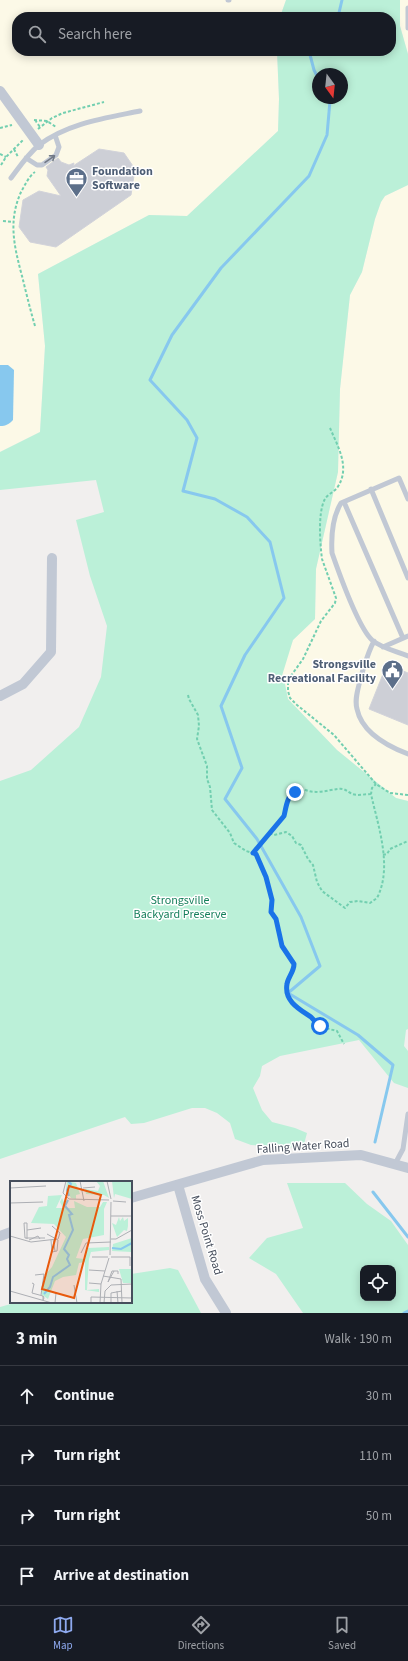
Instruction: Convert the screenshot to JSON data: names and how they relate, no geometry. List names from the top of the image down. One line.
{"streets":{"street":["Falling Water Road","Moss Point Road"]},"crossings":[["Falling Water Road","Moss Point Road"]],"parks":["Strongsville Backyard Preserve"],"places":{"office":["Foundation Software"],"public building":["Strongsville Recreational Facility"]},"north":"bottom","page":{"search":"Search here","heading":["3 min","Walk · 190 m"],"list":[["Continue","30 m"],["Turn right","110 m"],["Turn right","50 m"],"Arrive at destination"],"nav":["Map","Directions","Saved"]}}
